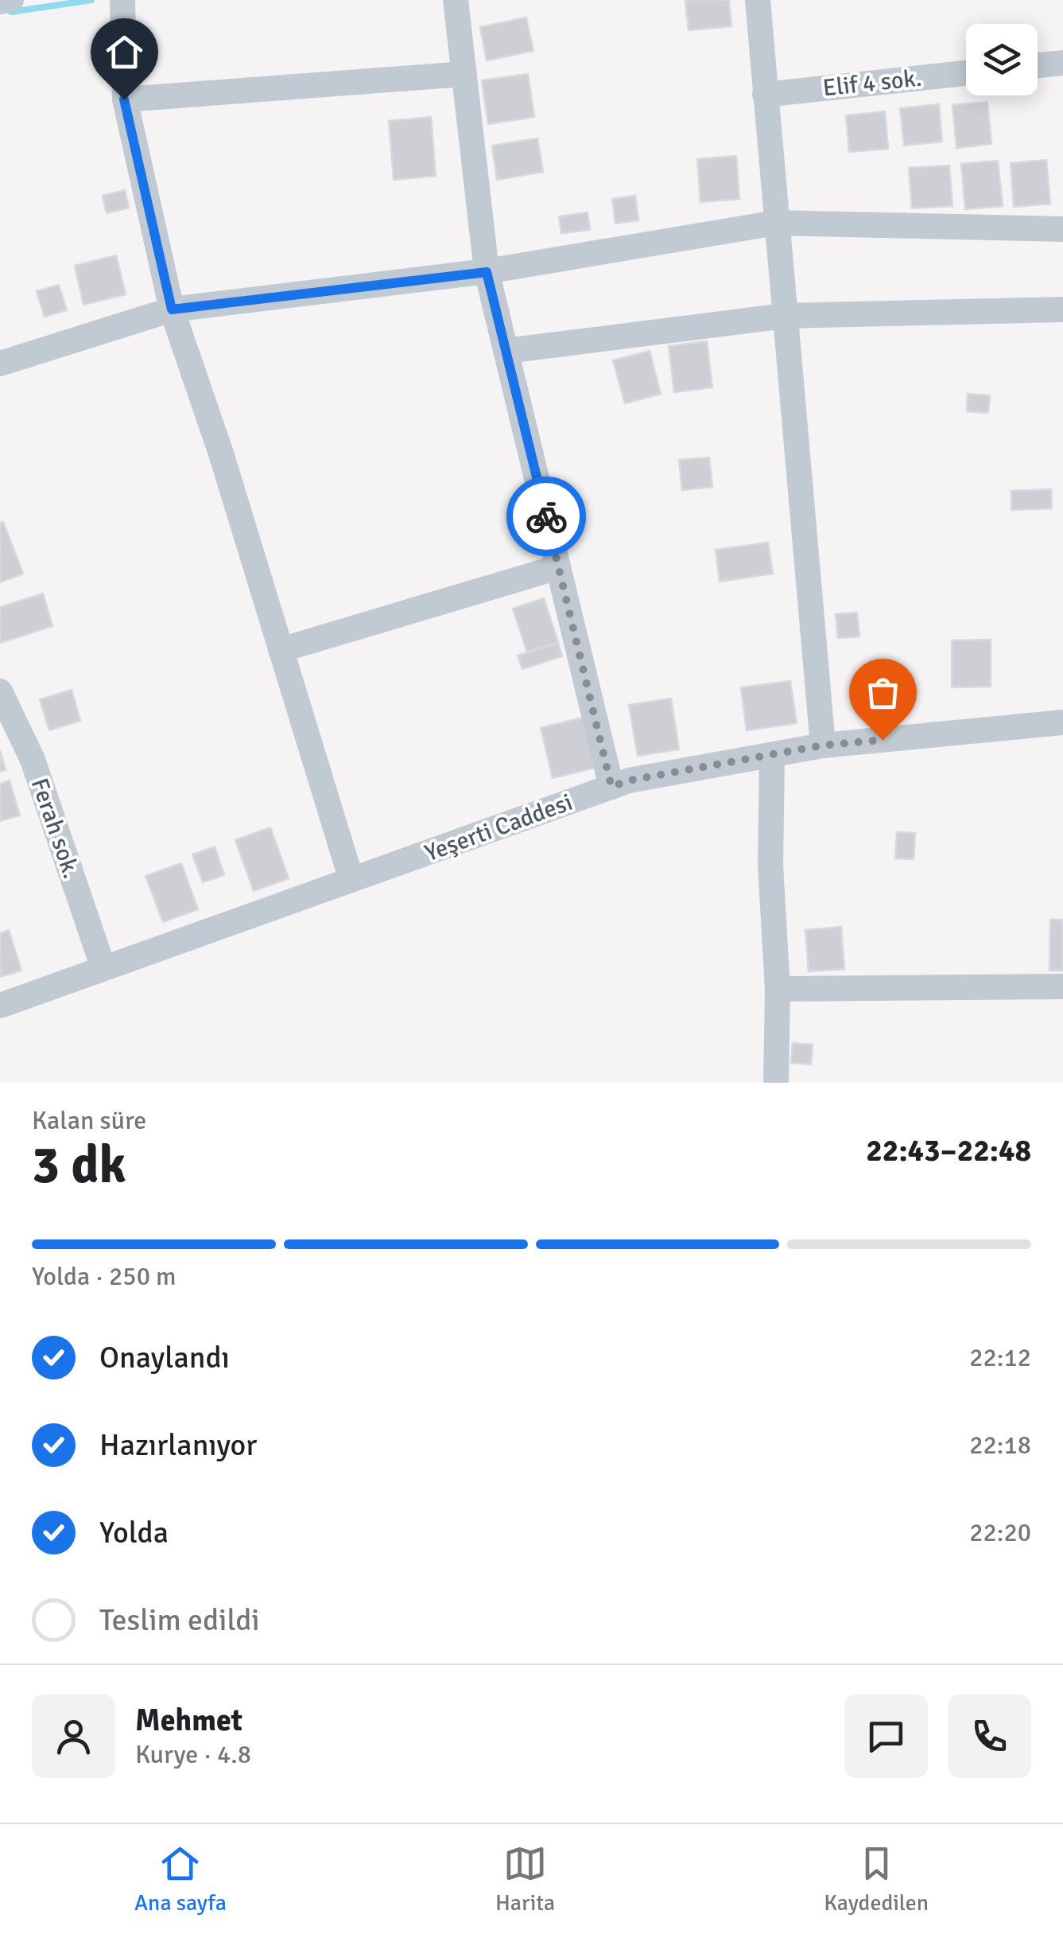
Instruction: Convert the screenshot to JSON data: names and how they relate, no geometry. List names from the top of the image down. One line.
{"streets":{"street":["Elif 4 sok.","Yeşerti Caddesi","Ferah sok."]},"crossings":[["Yeşerti Caddesi","Ferah sok."]],"page":{"heading":["3 dk","Kalan süre","22:43–22:48"],"panel":["Mehmet","Kurye · 4.8"],"bar":"Yolda · 250 m","list":[["Onaylandı","22:12"],["Hazırlanıyor","22:18"],["Yolda","22:20"],"Teslim edildi"],"tabs":["Ana sayfa","Harita","Kaydedilen"]}}
